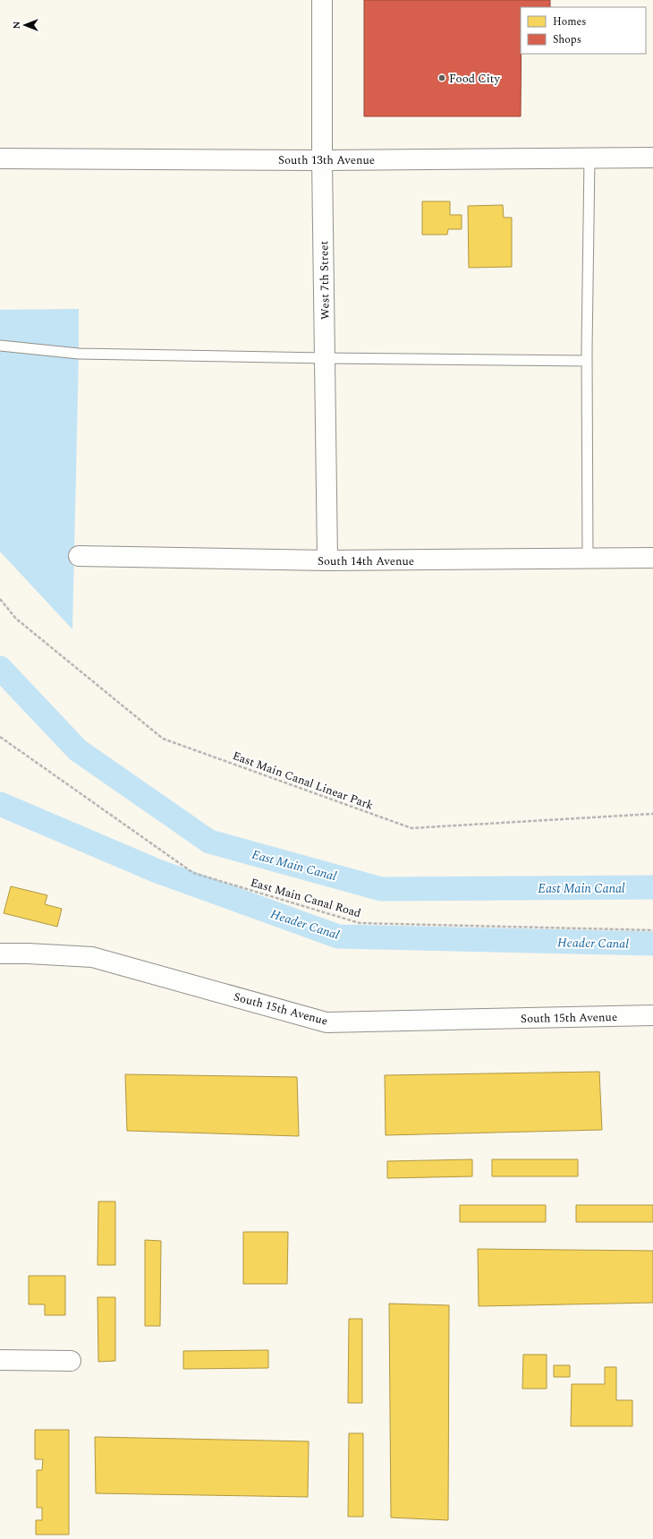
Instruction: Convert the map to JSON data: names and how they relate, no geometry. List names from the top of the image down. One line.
{"streets":{"street":["South 13th Avenue","West 7th Street","South 14th Avenue","South 15th Avenue"],"path":["East Main Canal Linear Park","East Main Canal Road"]},"crossings":[["South 13th Avenue","West 7th Street"],["West 7th Street","South 14th Avenue"]],"water":["East Main Canal","Header Canal"],"places":["Food City"],"legend":["Homes","Shops"],"north":"left"}
